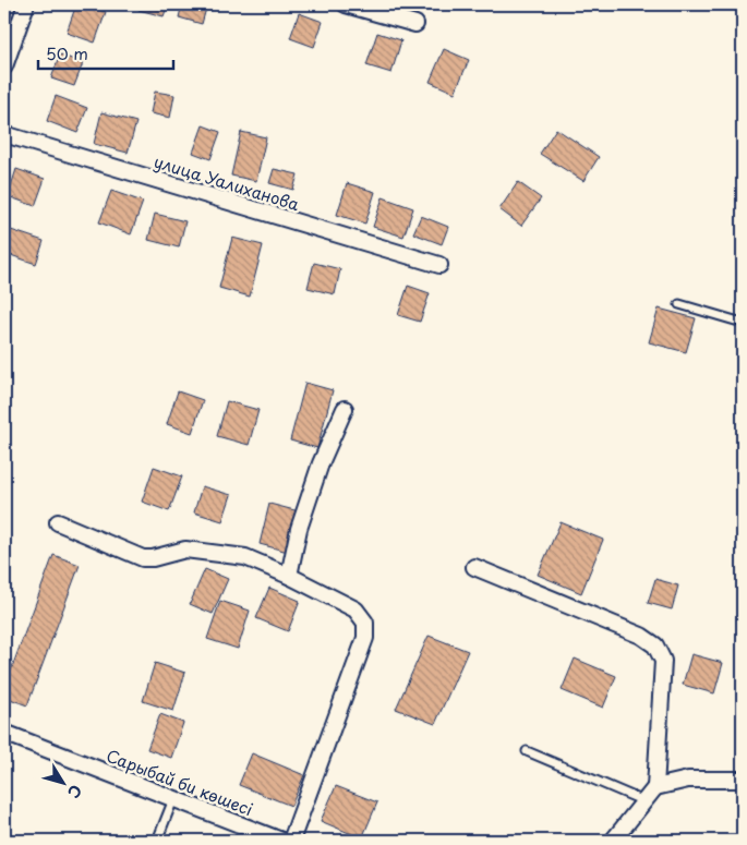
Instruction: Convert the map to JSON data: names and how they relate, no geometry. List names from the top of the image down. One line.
{"streets":{"street":["улица Уалиханова","Сарыбай би көшесі"]},"scale_bar":"50 m","north":"bottom right"}
